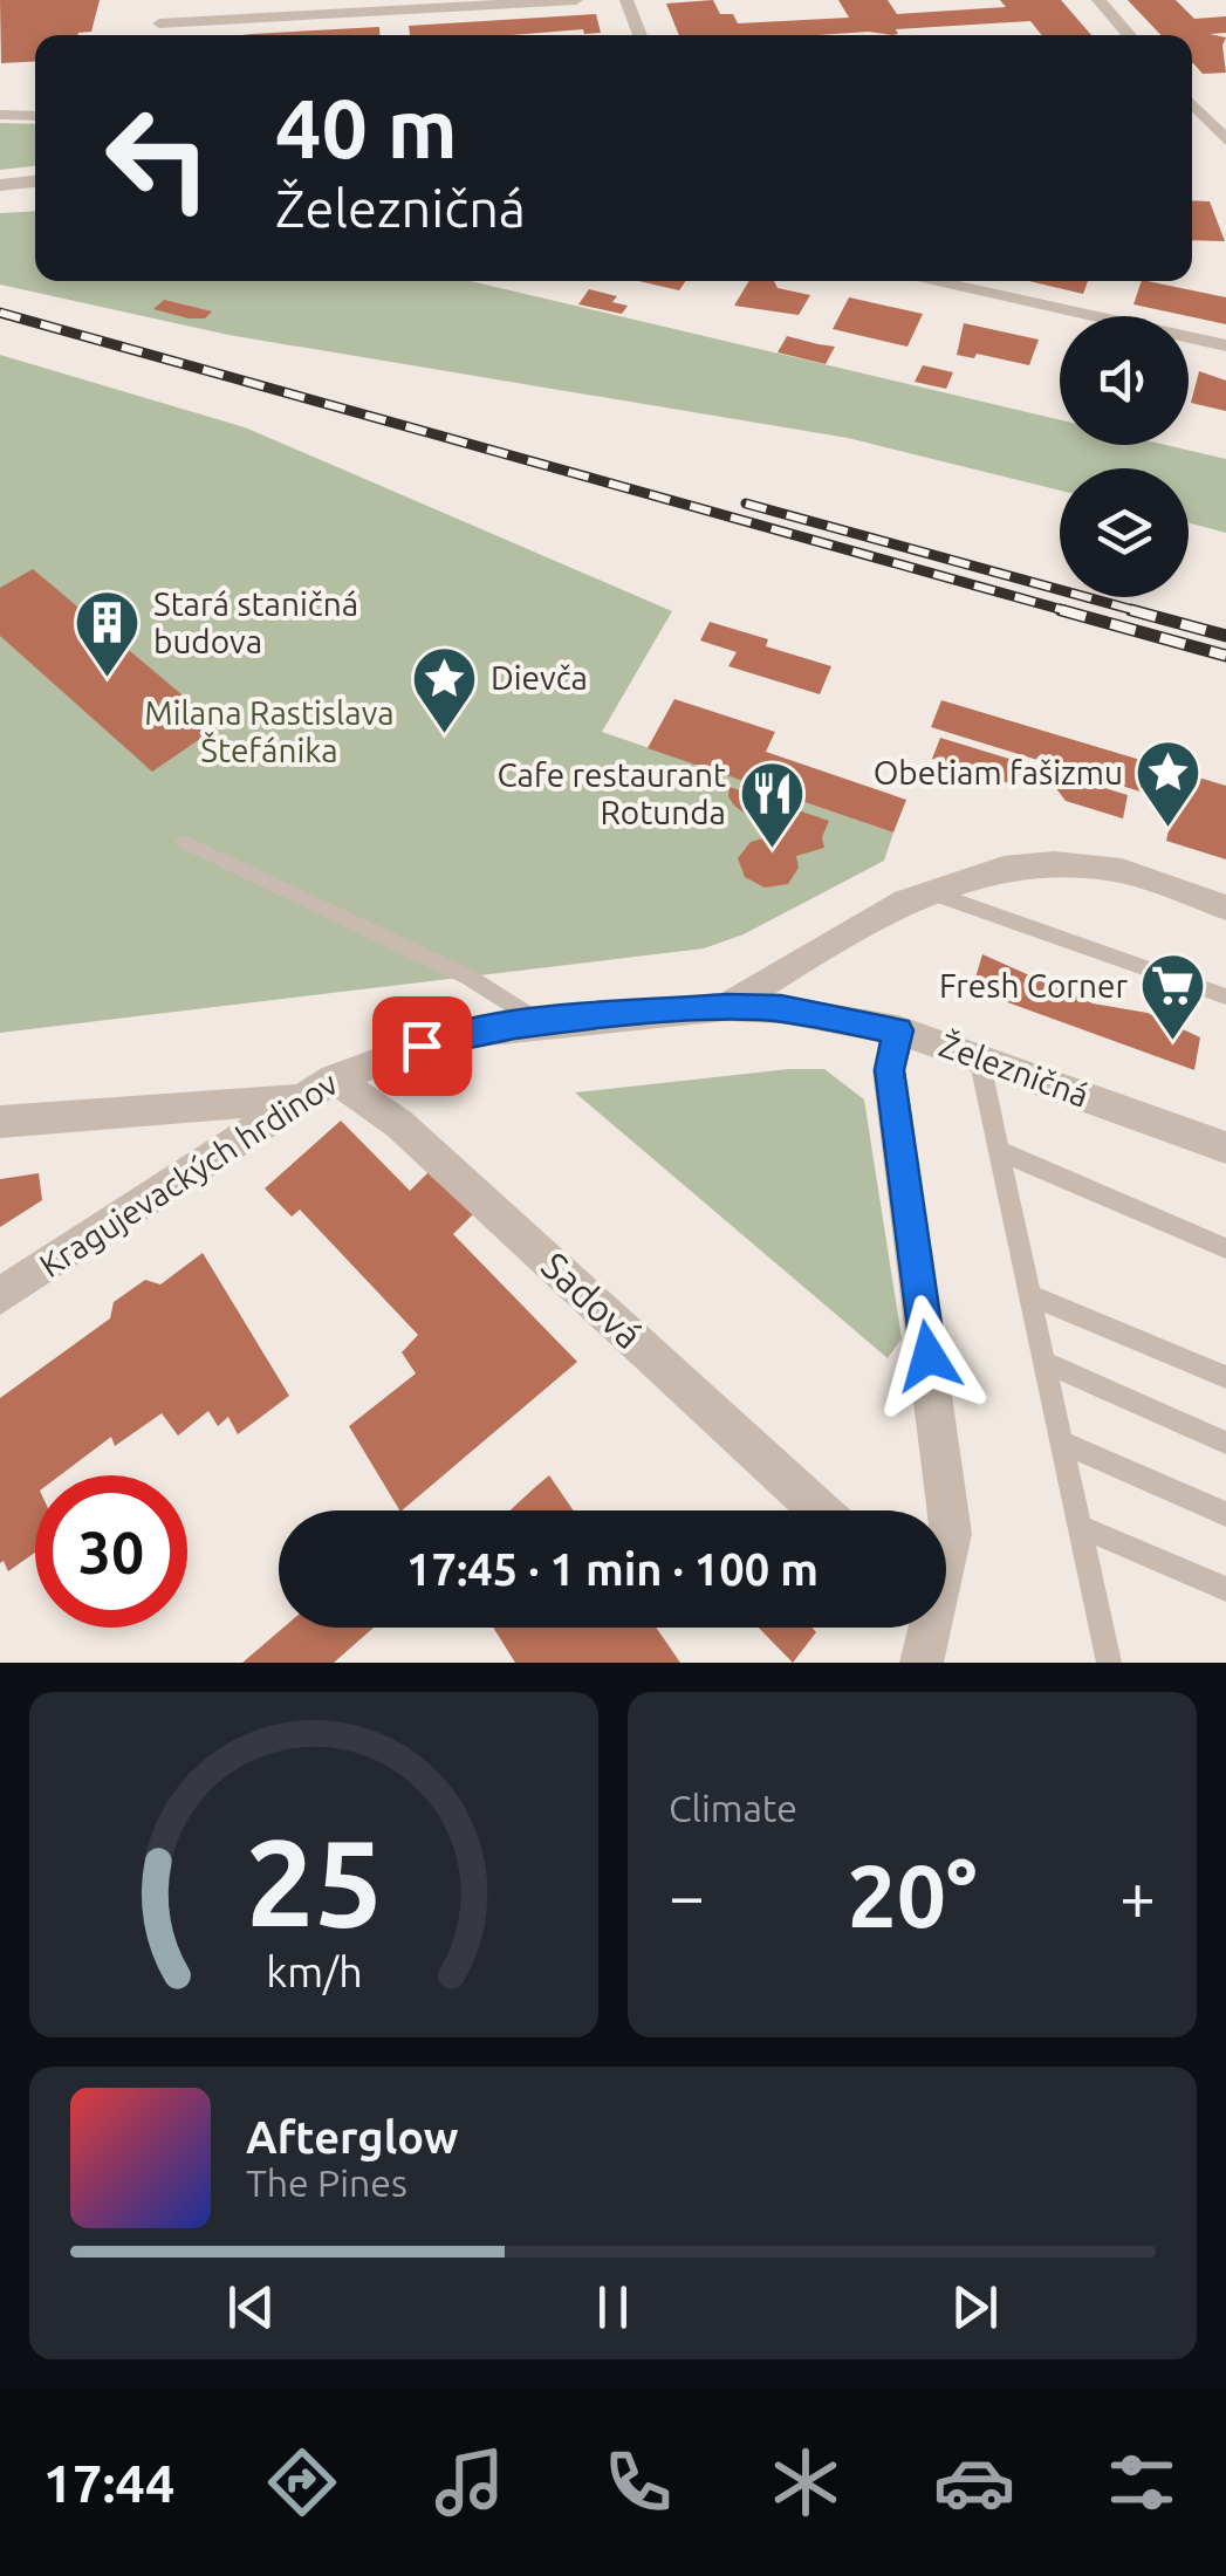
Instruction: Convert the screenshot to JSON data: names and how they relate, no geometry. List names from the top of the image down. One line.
{"streets":{"street":["Železničná","Kragujevackých hrdinov","Sadová"]},"crossings":[["Železničná","Kragujevackých hrdinov"],["Kragujevackých hrdinov","Sadová"]],"parks":["Milana Rastislava Štefánika"],"places":{"building":["Stará staničná budova"],"place":["Dievča","Obetiam fašizmu"],"restaurant":["Cafe restaurant Rotunda"],"supermarket":["Fresh Corner"]},"page":{"turn":["40 m","Železničná"],"limit":"30","trip":"17:45 · 1 min · 100 m","tile":"Climate","heat":["−","20°","+"],"song":["Afterglow","The Pines"],"tabs":"17:44","gauge":["25","km/h"]}}
